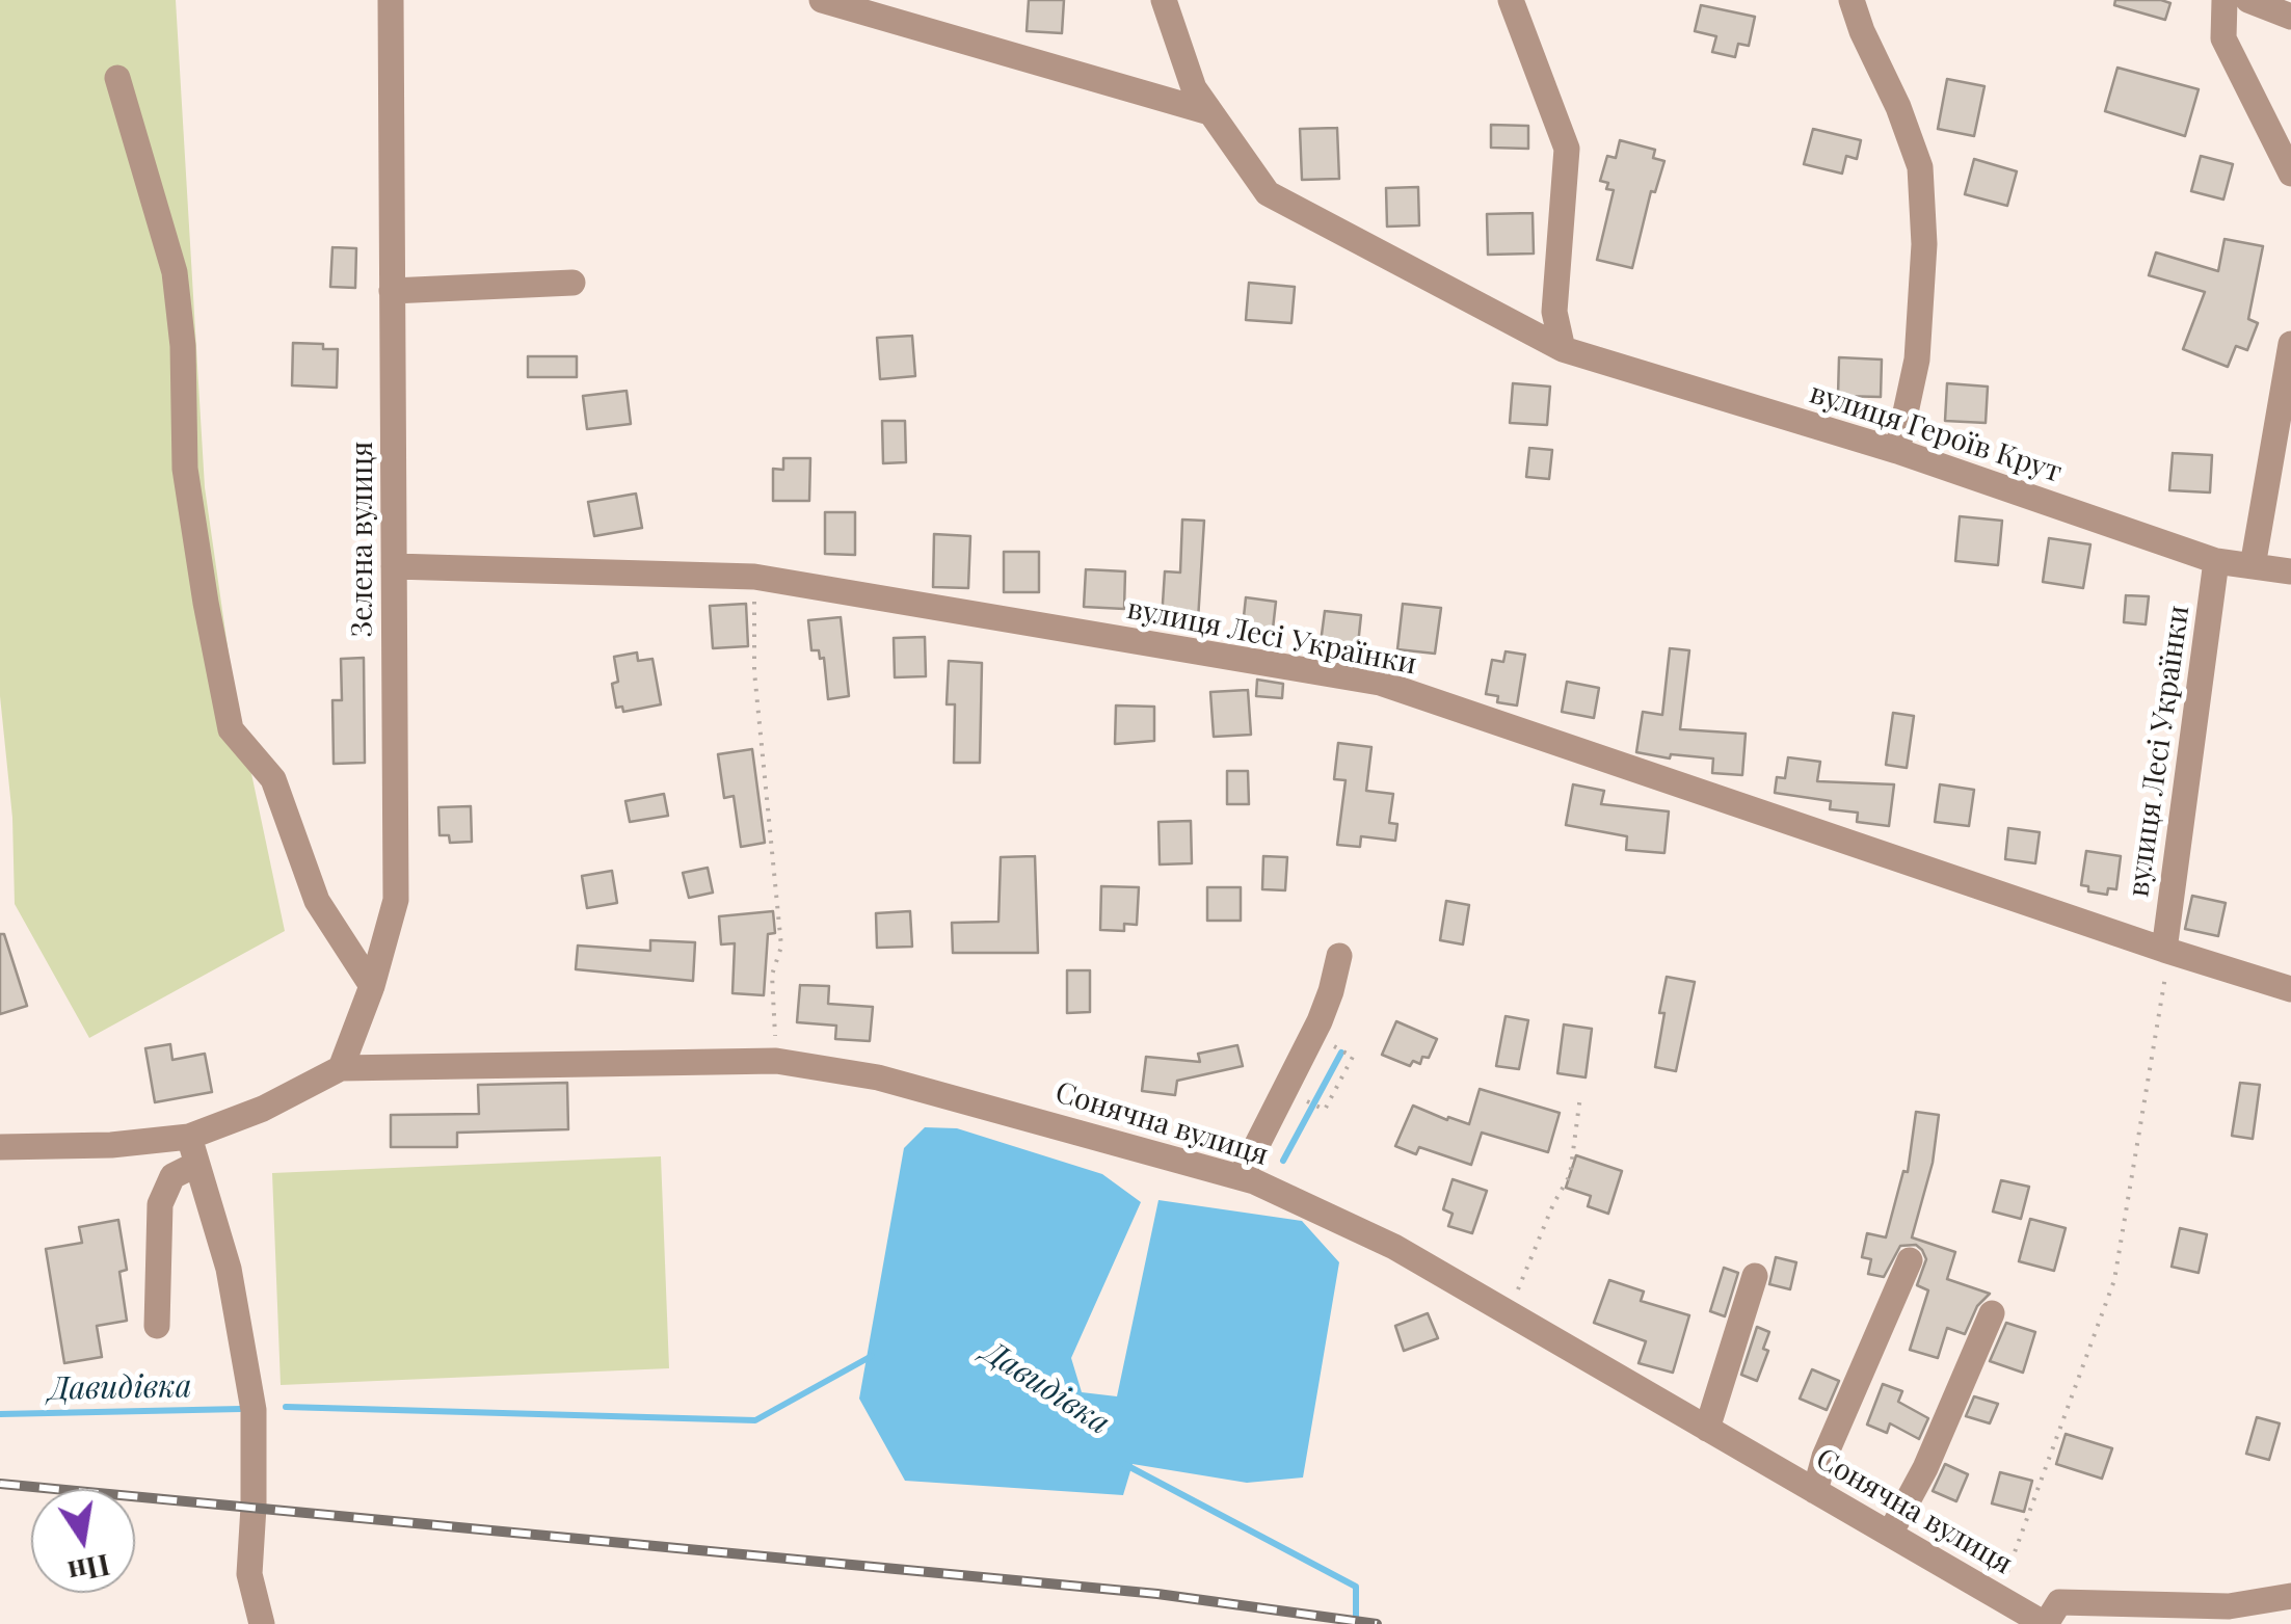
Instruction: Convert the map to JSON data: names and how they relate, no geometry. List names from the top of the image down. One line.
{"streets":{"street":["вулиця Героїв Крут","Зелена вулиця","вулиця Лесі Українки","Сонячна вулиця"]},"crossings":[["вулиця Героїв Крут","вулиця Лесі Українки"],["Зелена вулиця","вулиця Лесі Українки"],["Зелена вулиця","Сонячна вулиця"]],"water":["Давидівка"],"north":"bottom"}
